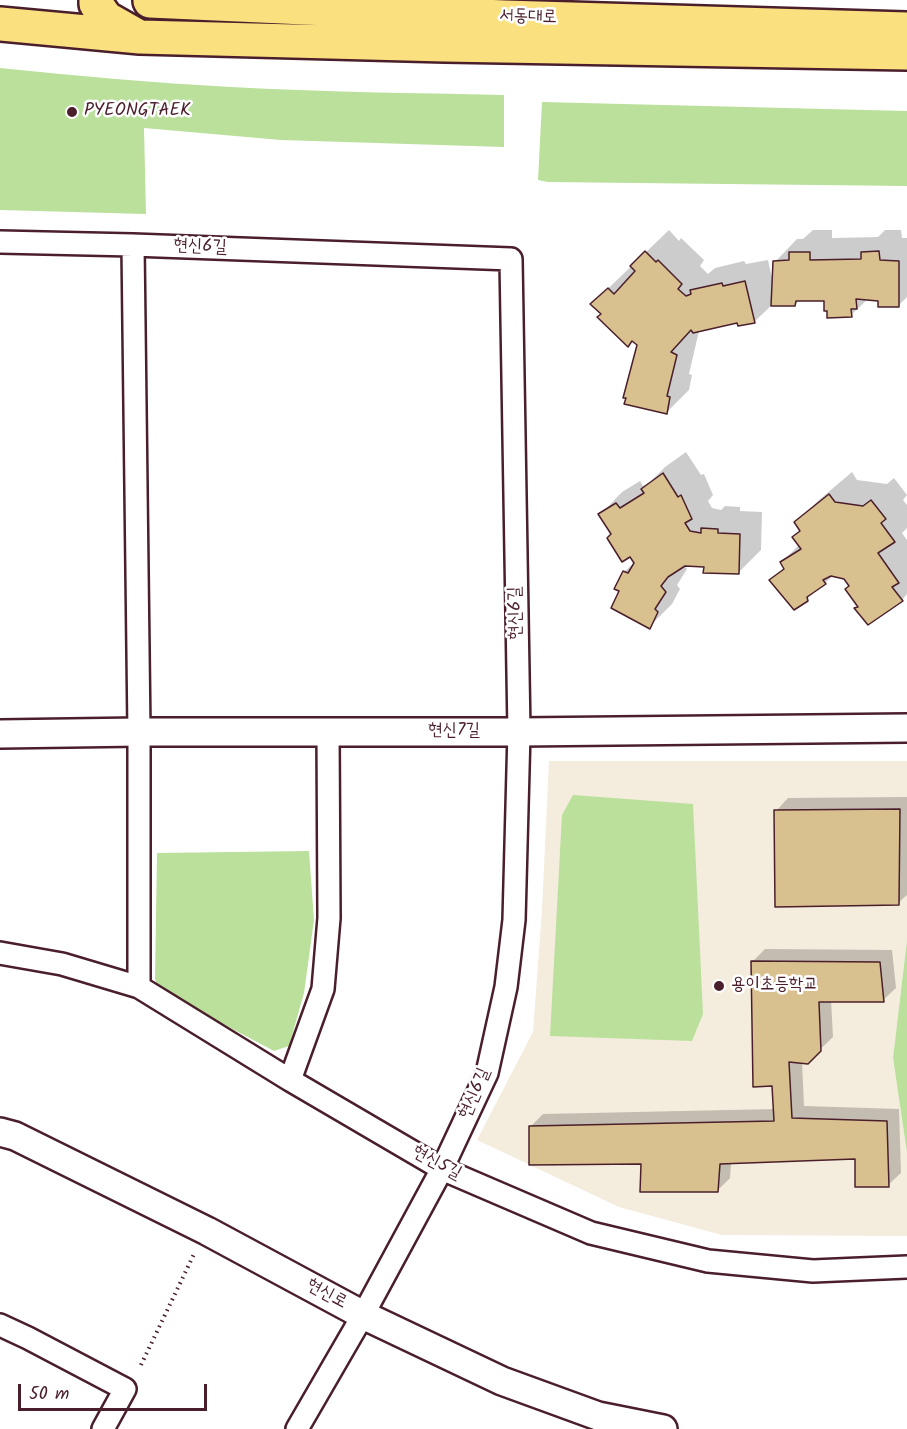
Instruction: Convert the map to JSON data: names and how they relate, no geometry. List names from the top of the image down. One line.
{"streets":{"main road":["서동대로"],"street":["현신6길","현신7길","현신5길","현신로"]},"crossings":[["현신6길","현신7길"],["현신6길","현신5길"],["현신6길","현신로"]],"places":["PYEONGTAEK","용이초등학교"],"scale_bar":"50 m"}
